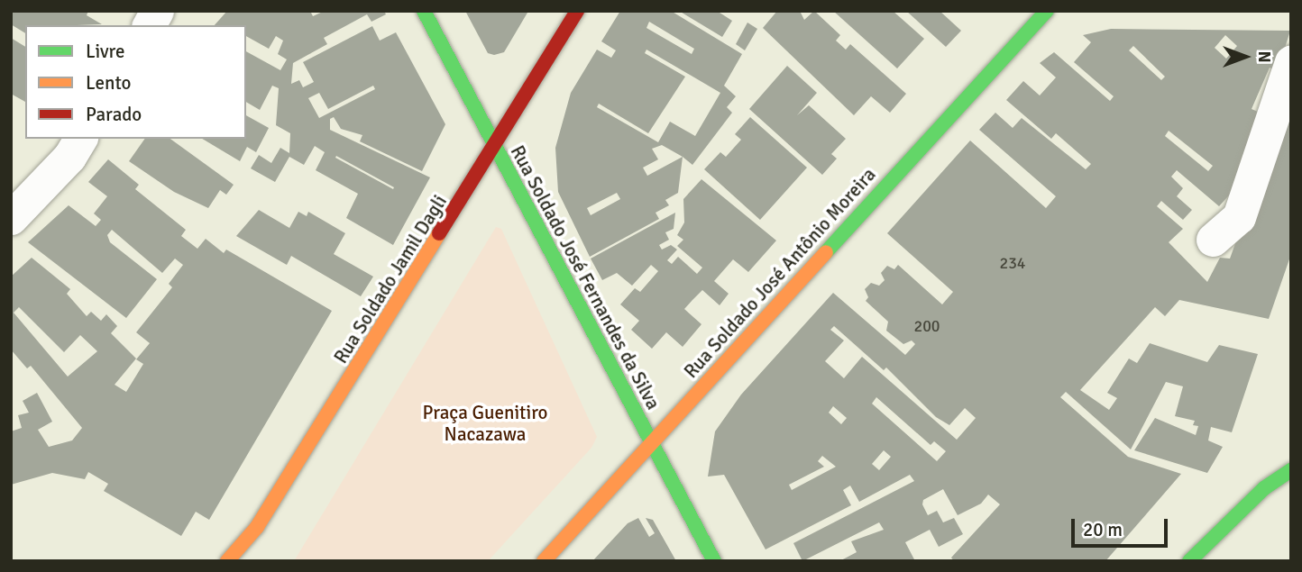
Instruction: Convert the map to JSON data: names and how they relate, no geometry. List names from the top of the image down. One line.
{"streets":{"street":["Rua Soldado José Antônio Moreira","Rua Soldado José Fernandes da Silva","Rua Soldado Jamil Dagli"]},"crossings":[["Rua Soldado José Antônio Moreira","Rua Soldado José Fernandes da Silva"],["Rua Soldado José Fernandes da Silva","Rua Soldado Jamil Dagli"]],"parks":["Praça Guenitiro Nacazawa"],"house_numbers":["234","200"],"legend":["Livre","Lento","Parado"],"scale_bar":"20 m","north":"right"}
